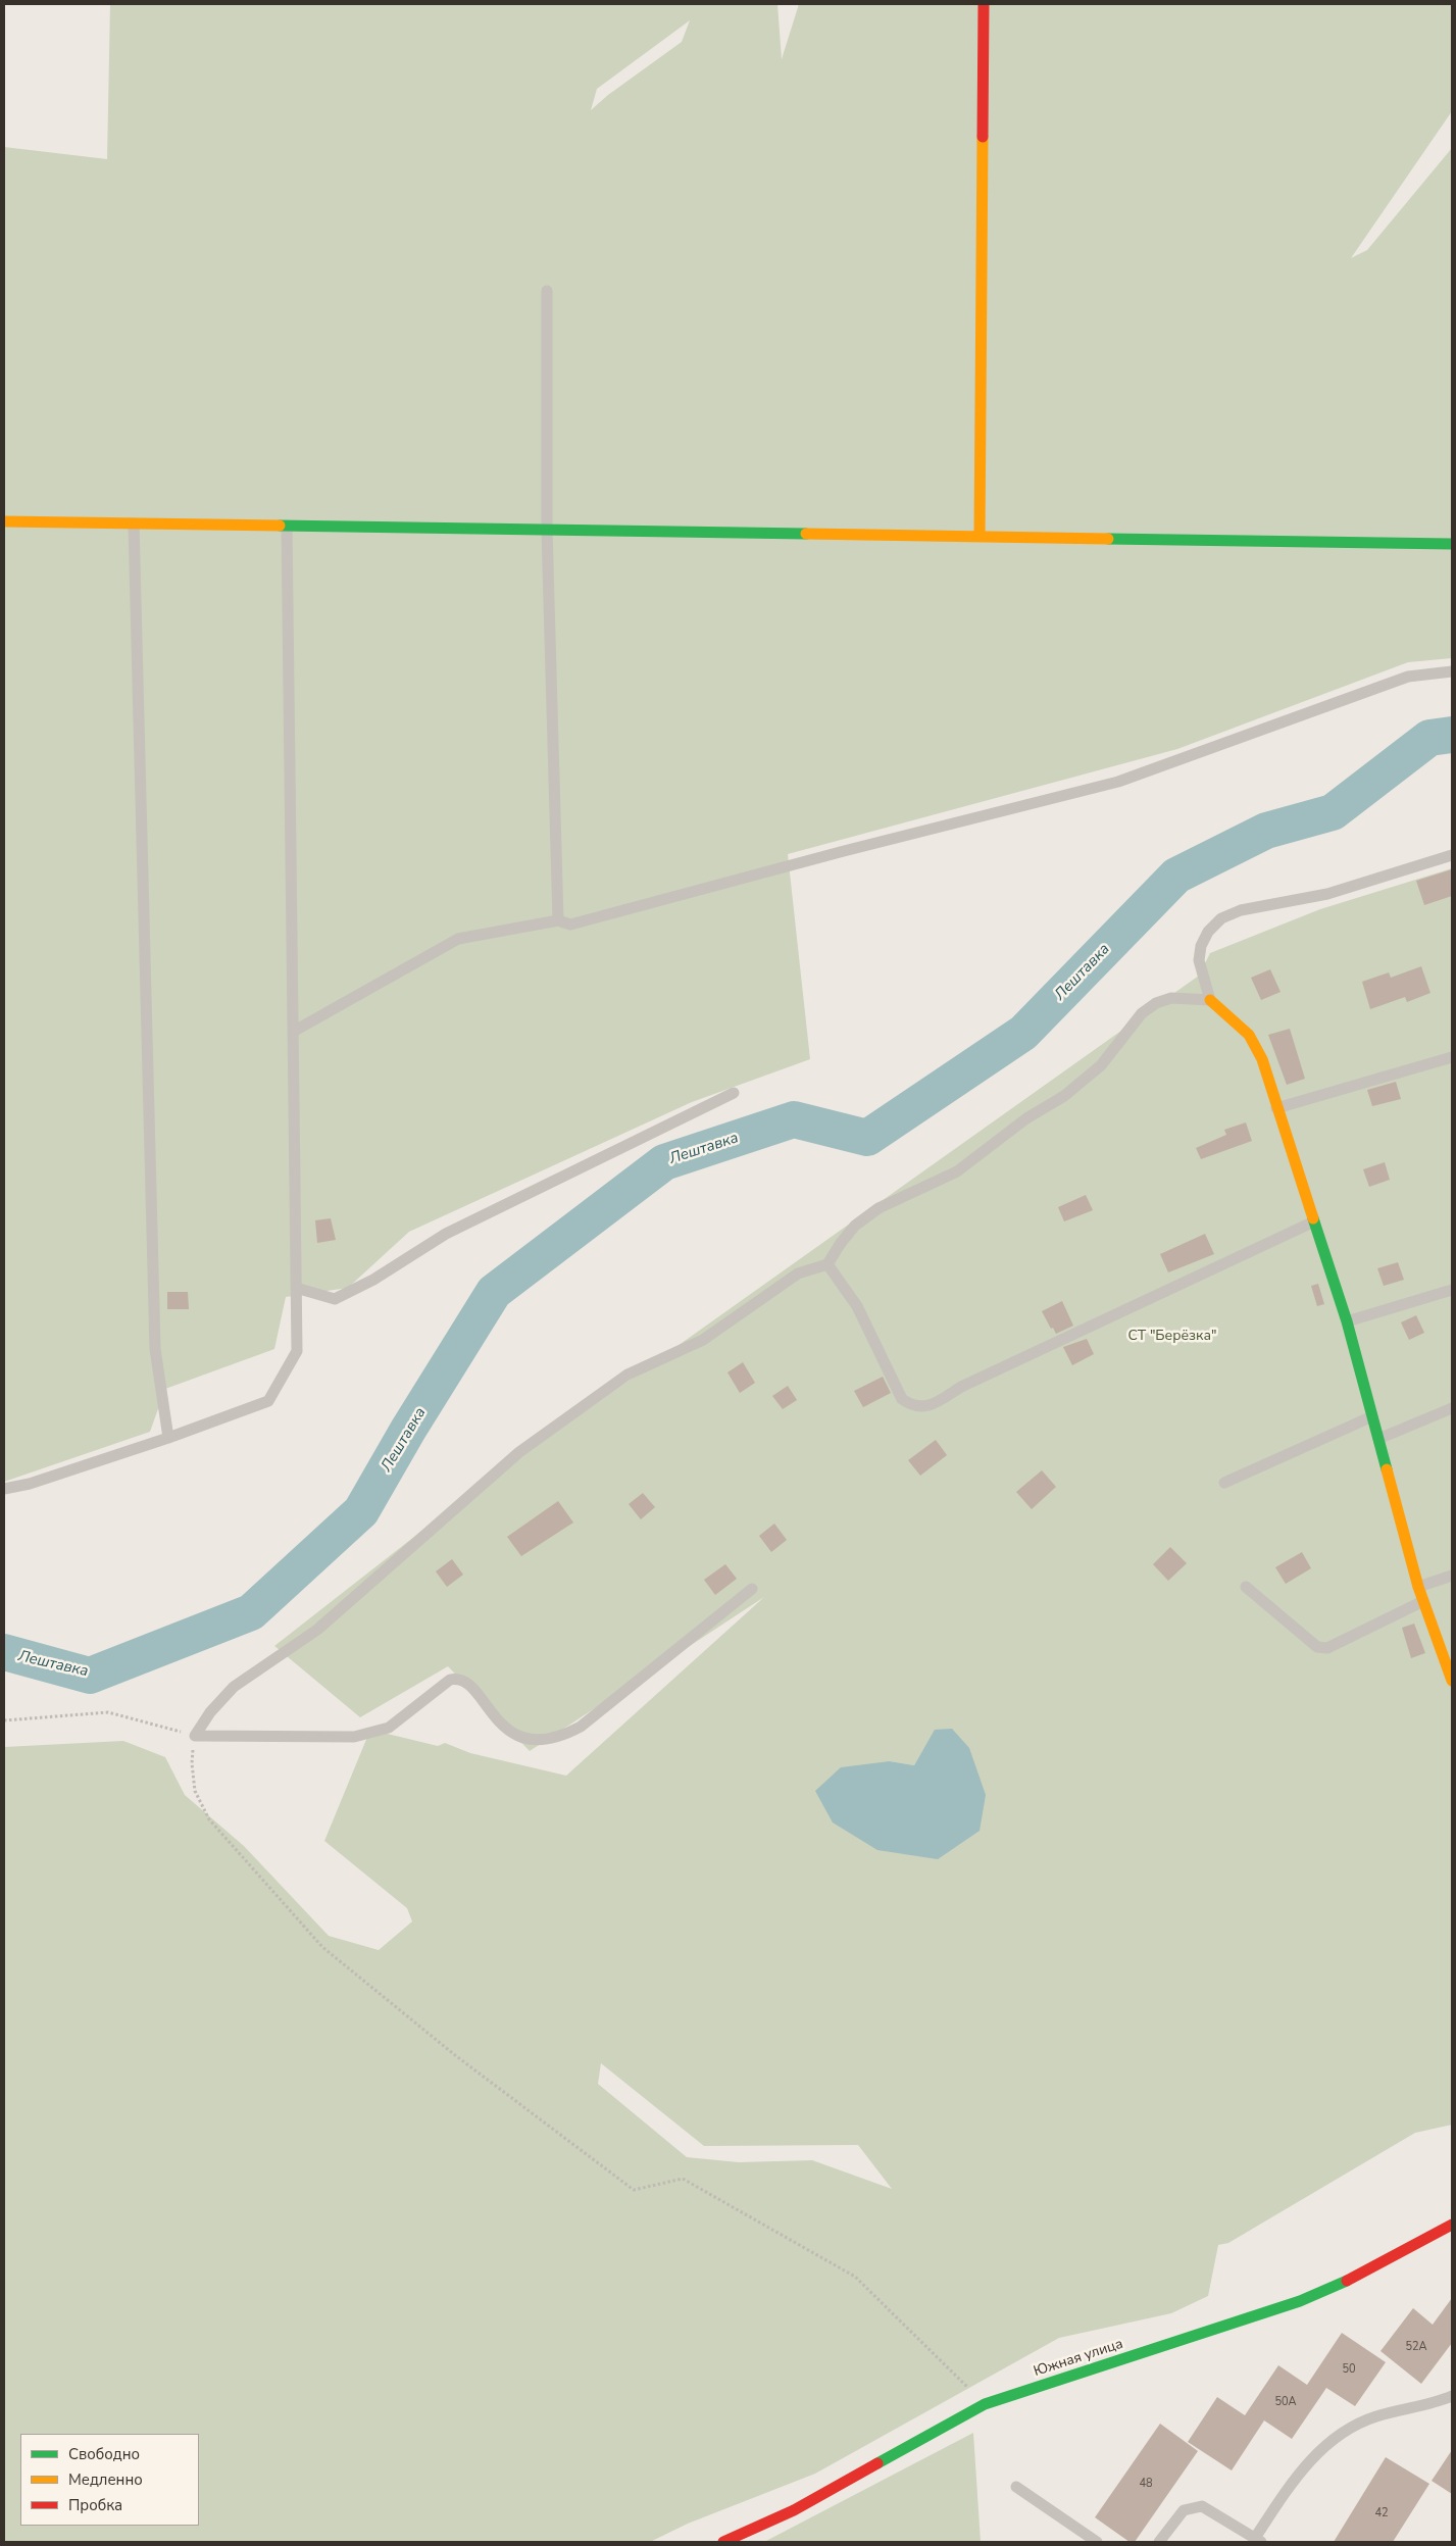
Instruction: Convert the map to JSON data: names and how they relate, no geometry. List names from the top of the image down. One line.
{"streets":{"street":["Южная улица"]},"water":["Лештавка"],"parks":["СТ \"Берёзка\""],"house_numbers":["52А","50","50А","48","42"],"legend":["Свободно","Медленно","Пробка"]}
